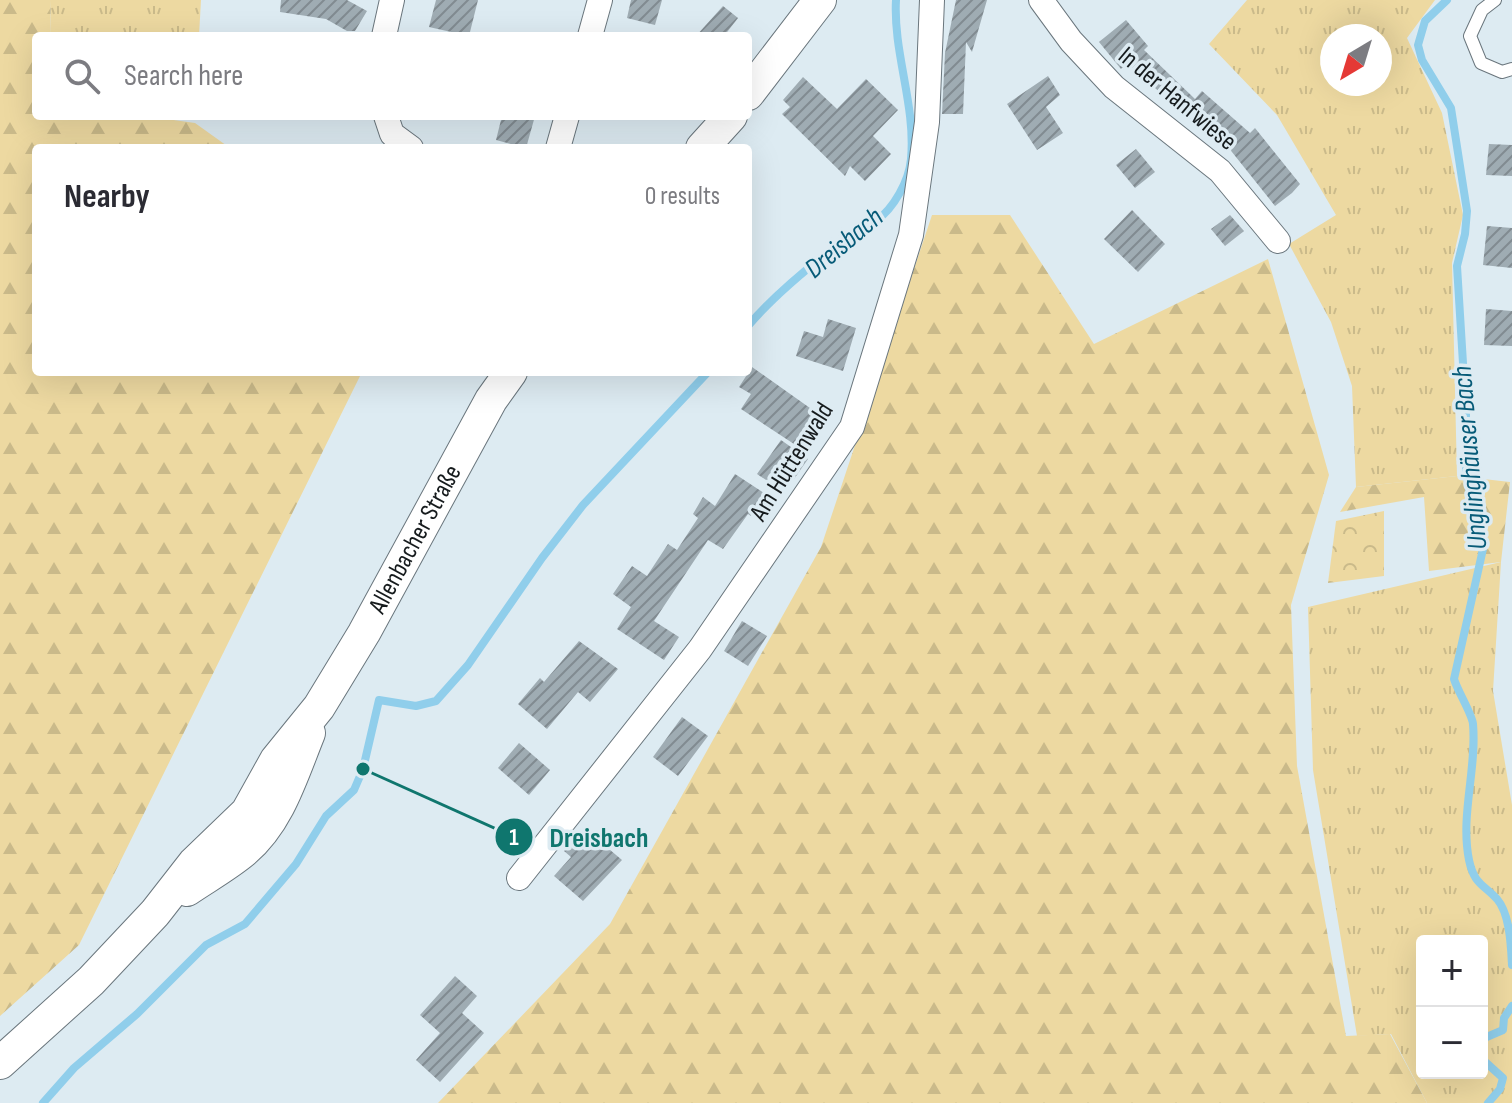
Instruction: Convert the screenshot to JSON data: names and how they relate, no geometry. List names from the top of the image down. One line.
{"streets":{"main road":["Allenbacher Straße"],"street":["In der Hanfwiese","Am Hüttenwald"]},"water":["Dreisbach","Unglinghäuser Bach"],"places":["Dreisbach"],"north":"bottom left","page":{"search":"Search here","heading":["Nearby","0 results"],"map_buttons":["+","−"]}}
